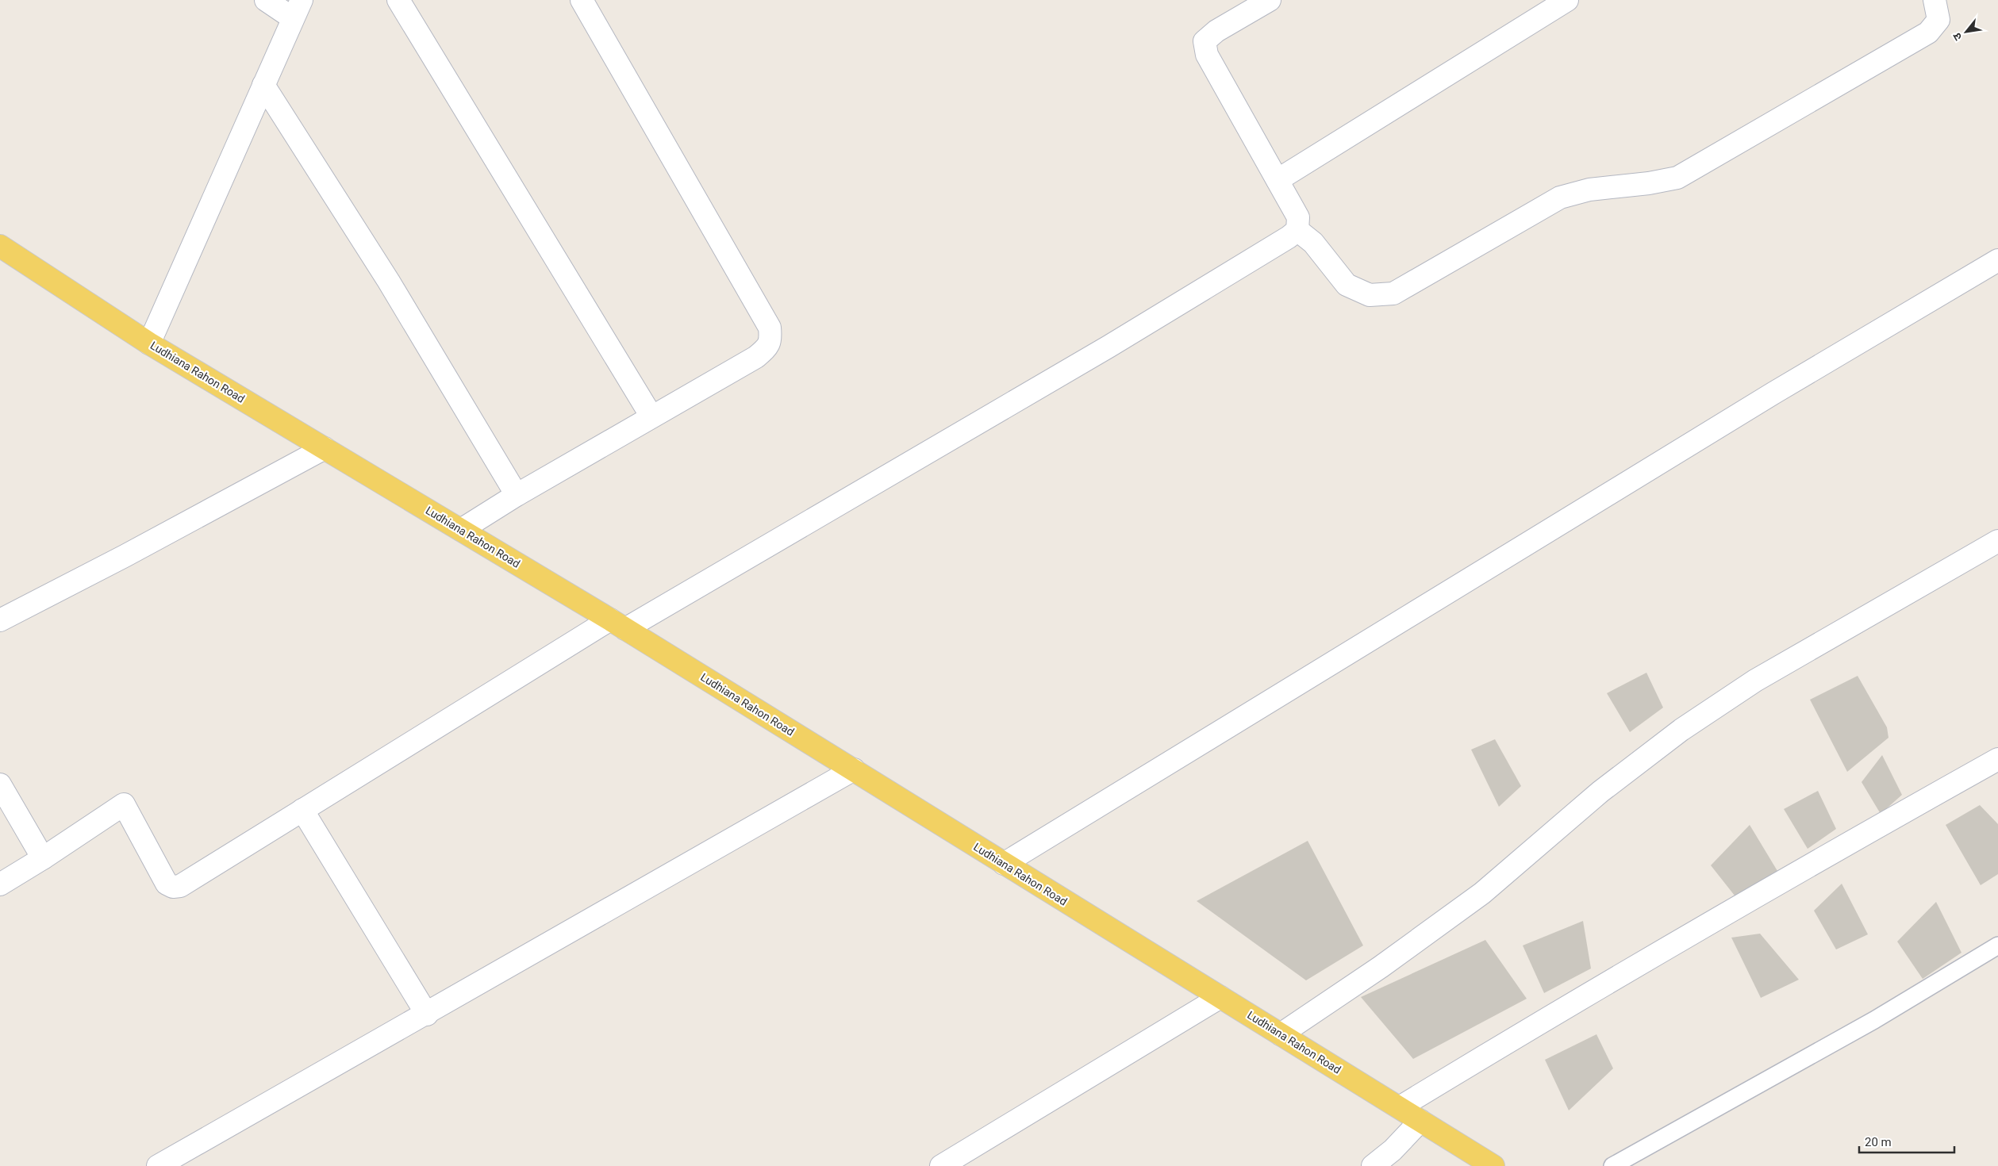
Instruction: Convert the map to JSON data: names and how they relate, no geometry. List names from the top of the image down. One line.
{"streets":{"main road":["Ludhiana Rahon Road"]},"scale_bar":"20 m","north":"bottom left"}
